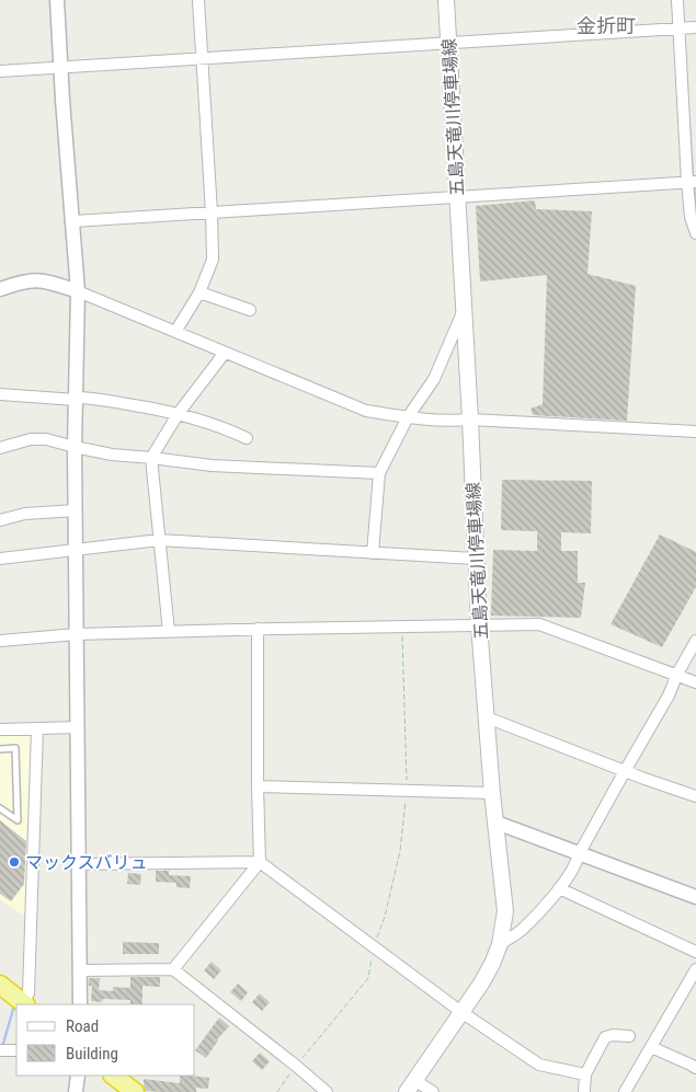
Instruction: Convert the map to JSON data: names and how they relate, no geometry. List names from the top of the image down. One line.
{"streets":{"main road":["五島天竜川停車場線"]},"districts":["金折町"],"places":["マックスバリュ"],"legend":["Road","Building"]}
